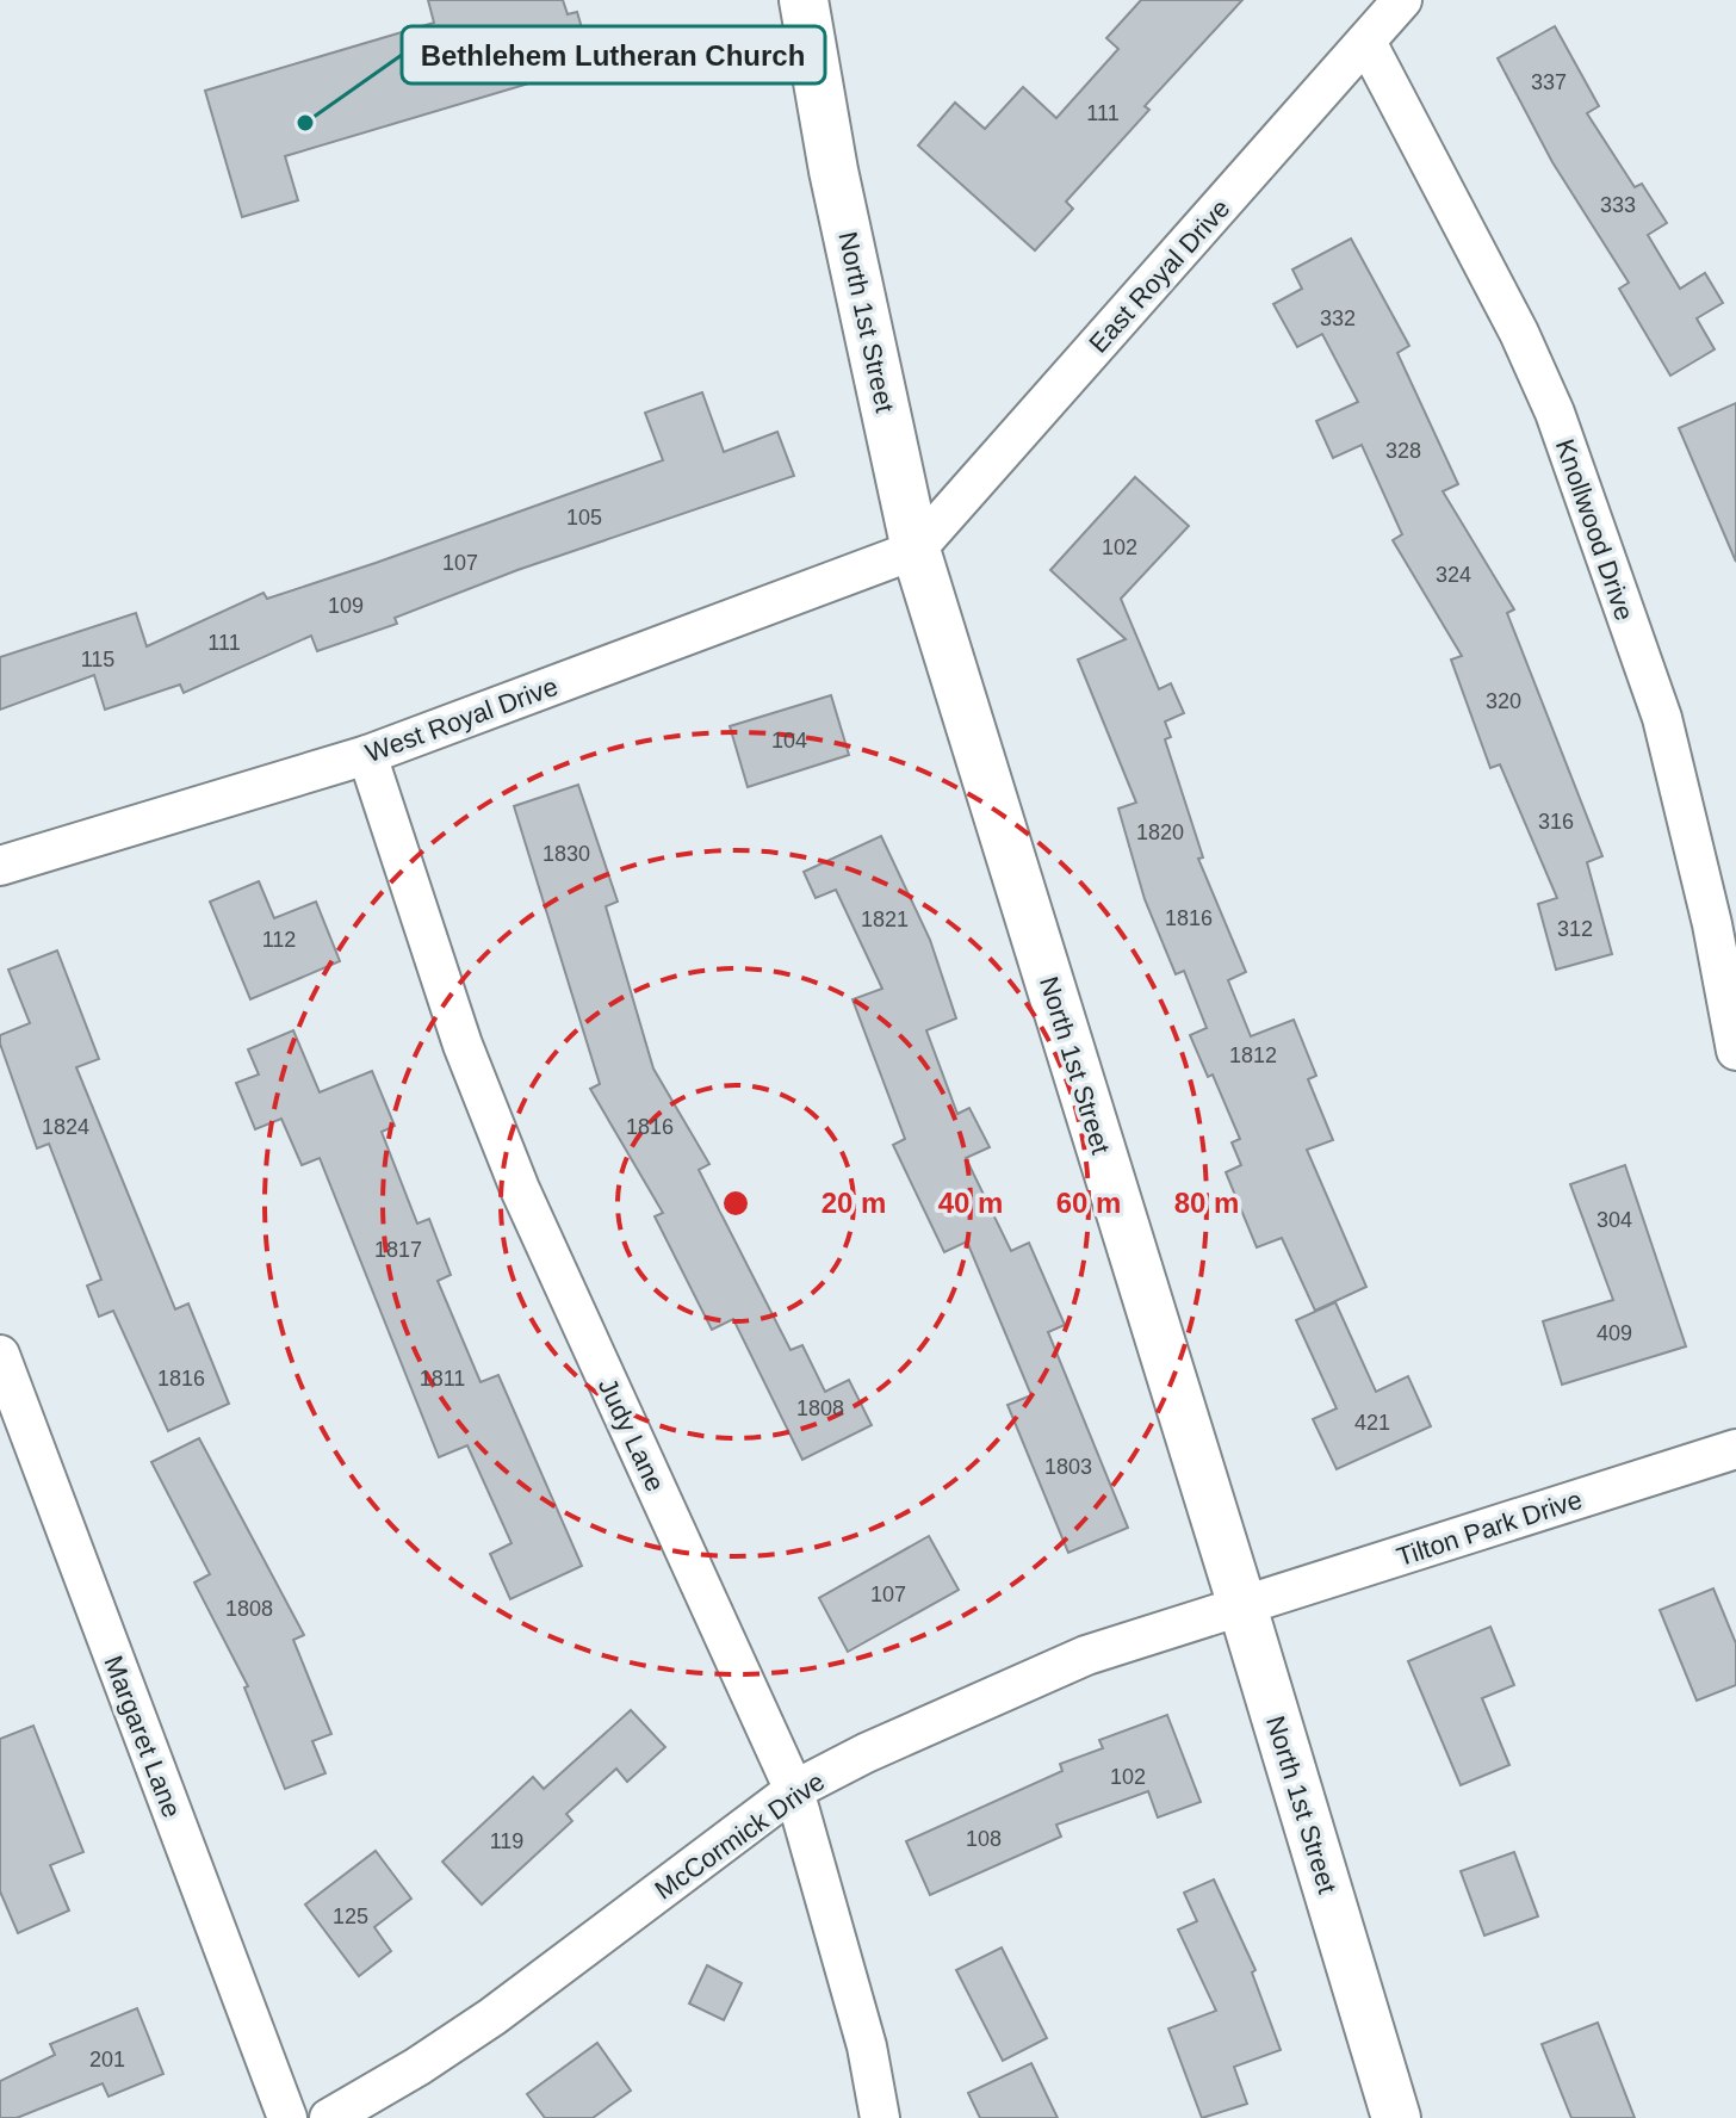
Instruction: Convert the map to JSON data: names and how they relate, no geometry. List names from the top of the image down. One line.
{"streets":{"street":["East Royal Drive","North 1st Street","Knollwood Drive","West Royal Drive","Judy Lane","Tilton Park Drive","Margaret Lane","McCormick Drive"]},"crossings":[["East Royal Drive","North 1st Street"],["East Royal Drive","Knollwood Drive"],["East Royal Drive","West Royal Drive"],["North 1st Street","West Royal Drive"],["North 1st Street","Tilton Park Drive"],["North 1st Street","McCormick Drive"],["West Royal Drive","Judy Lane"],["Judy Lane","McCormick Drive"],["Tilton Park Drive","McCormick Drive"]],"places":["Bethlehem Lutheran Church"],"house_numbers":["337","111","333","332","328","105","102","107","324","109","111","115","320","104","316","1820","1830","1816","1821","312","112","1812","1824","1816","304","1817","409","1816","1811","1808","421","1803","107","1808","102","108","119","125","201"],"rings":["20 m","40 m","60 m","80 m"]}
